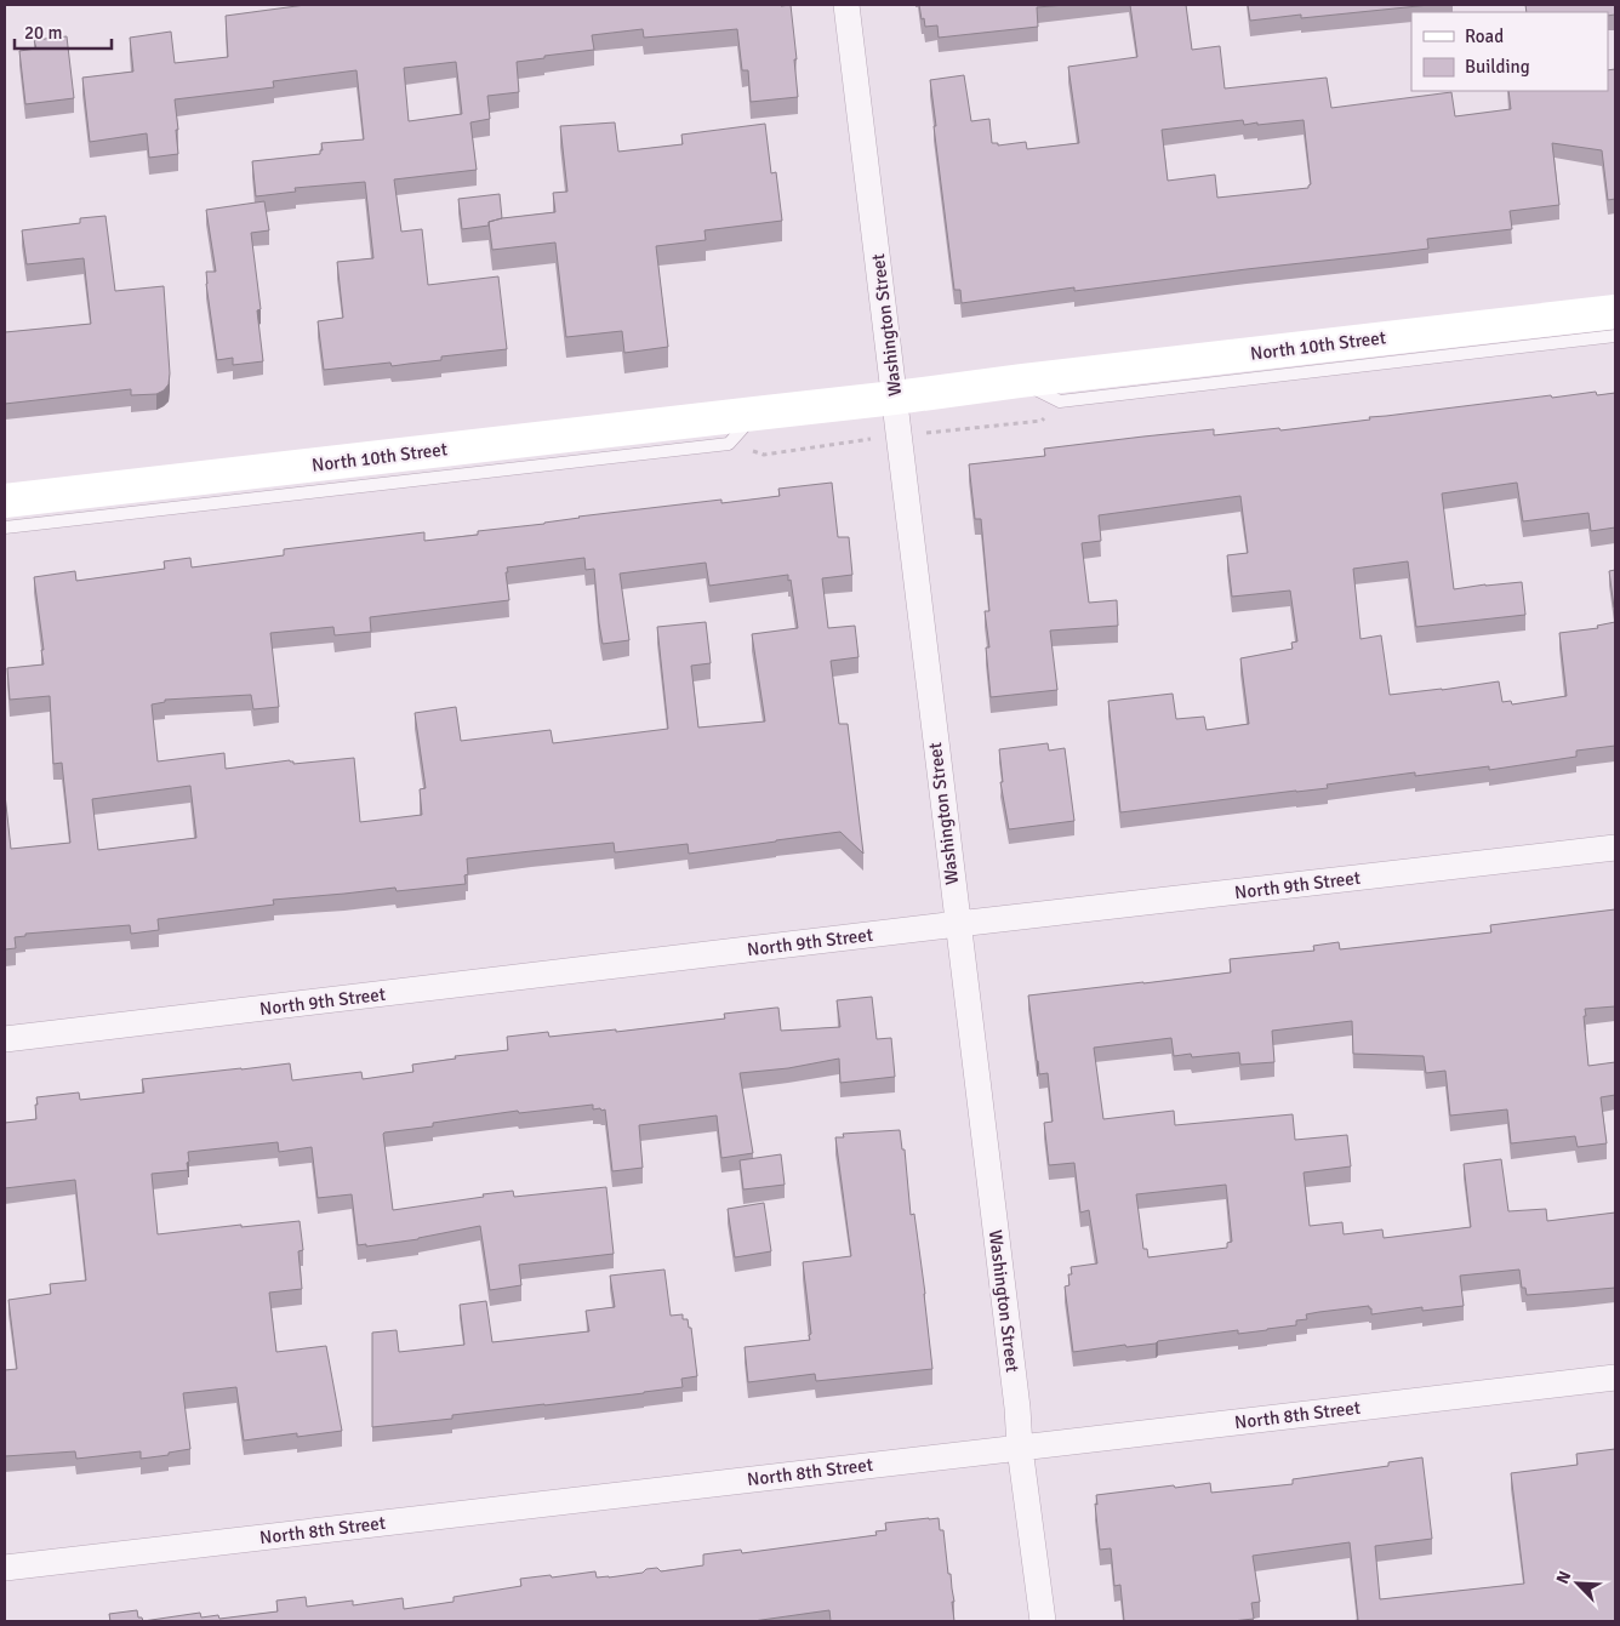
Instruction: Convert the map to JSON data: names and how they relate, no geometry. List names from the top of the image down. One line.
{"streets":{"main road":["North 10th Street"],"street":["Washington Street","North 9th Street","North 8th Street"]},"crossings":[["Washington Street","North 10th Street"],["Washington Street","North 9th Street"],["Washington Street","North 8th Street"]],"legend":["Road","Building"],"scale_bar":"20 m","north":"top left"}
